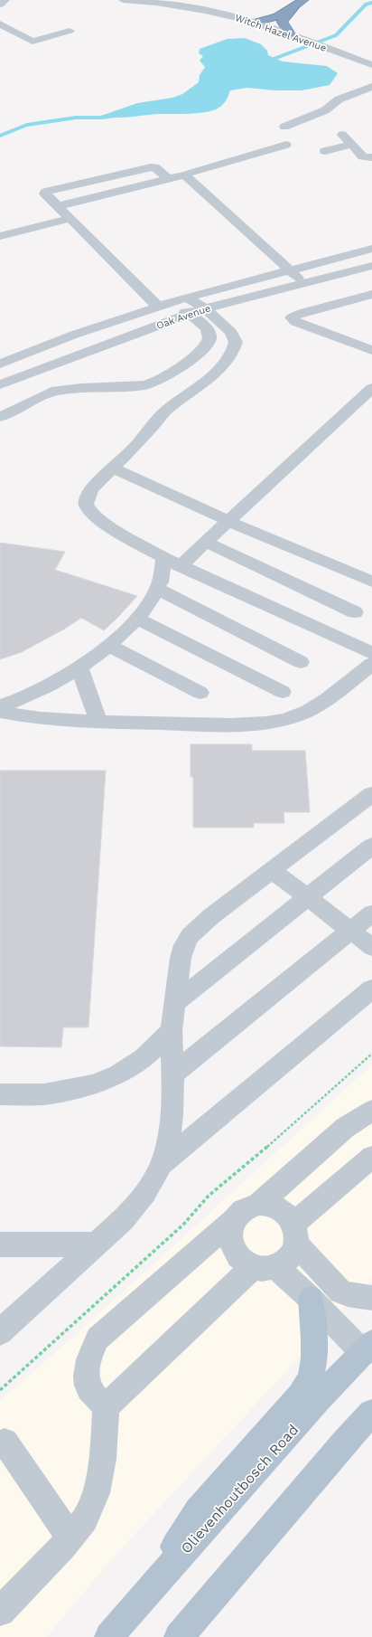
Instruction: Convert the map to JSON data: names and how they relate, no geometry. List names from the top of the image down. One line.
{"streets":{"main road":["Olievenhoutbosch Road"],"street":["Witch Hazel Avenue","Oak Avenue"]}}
